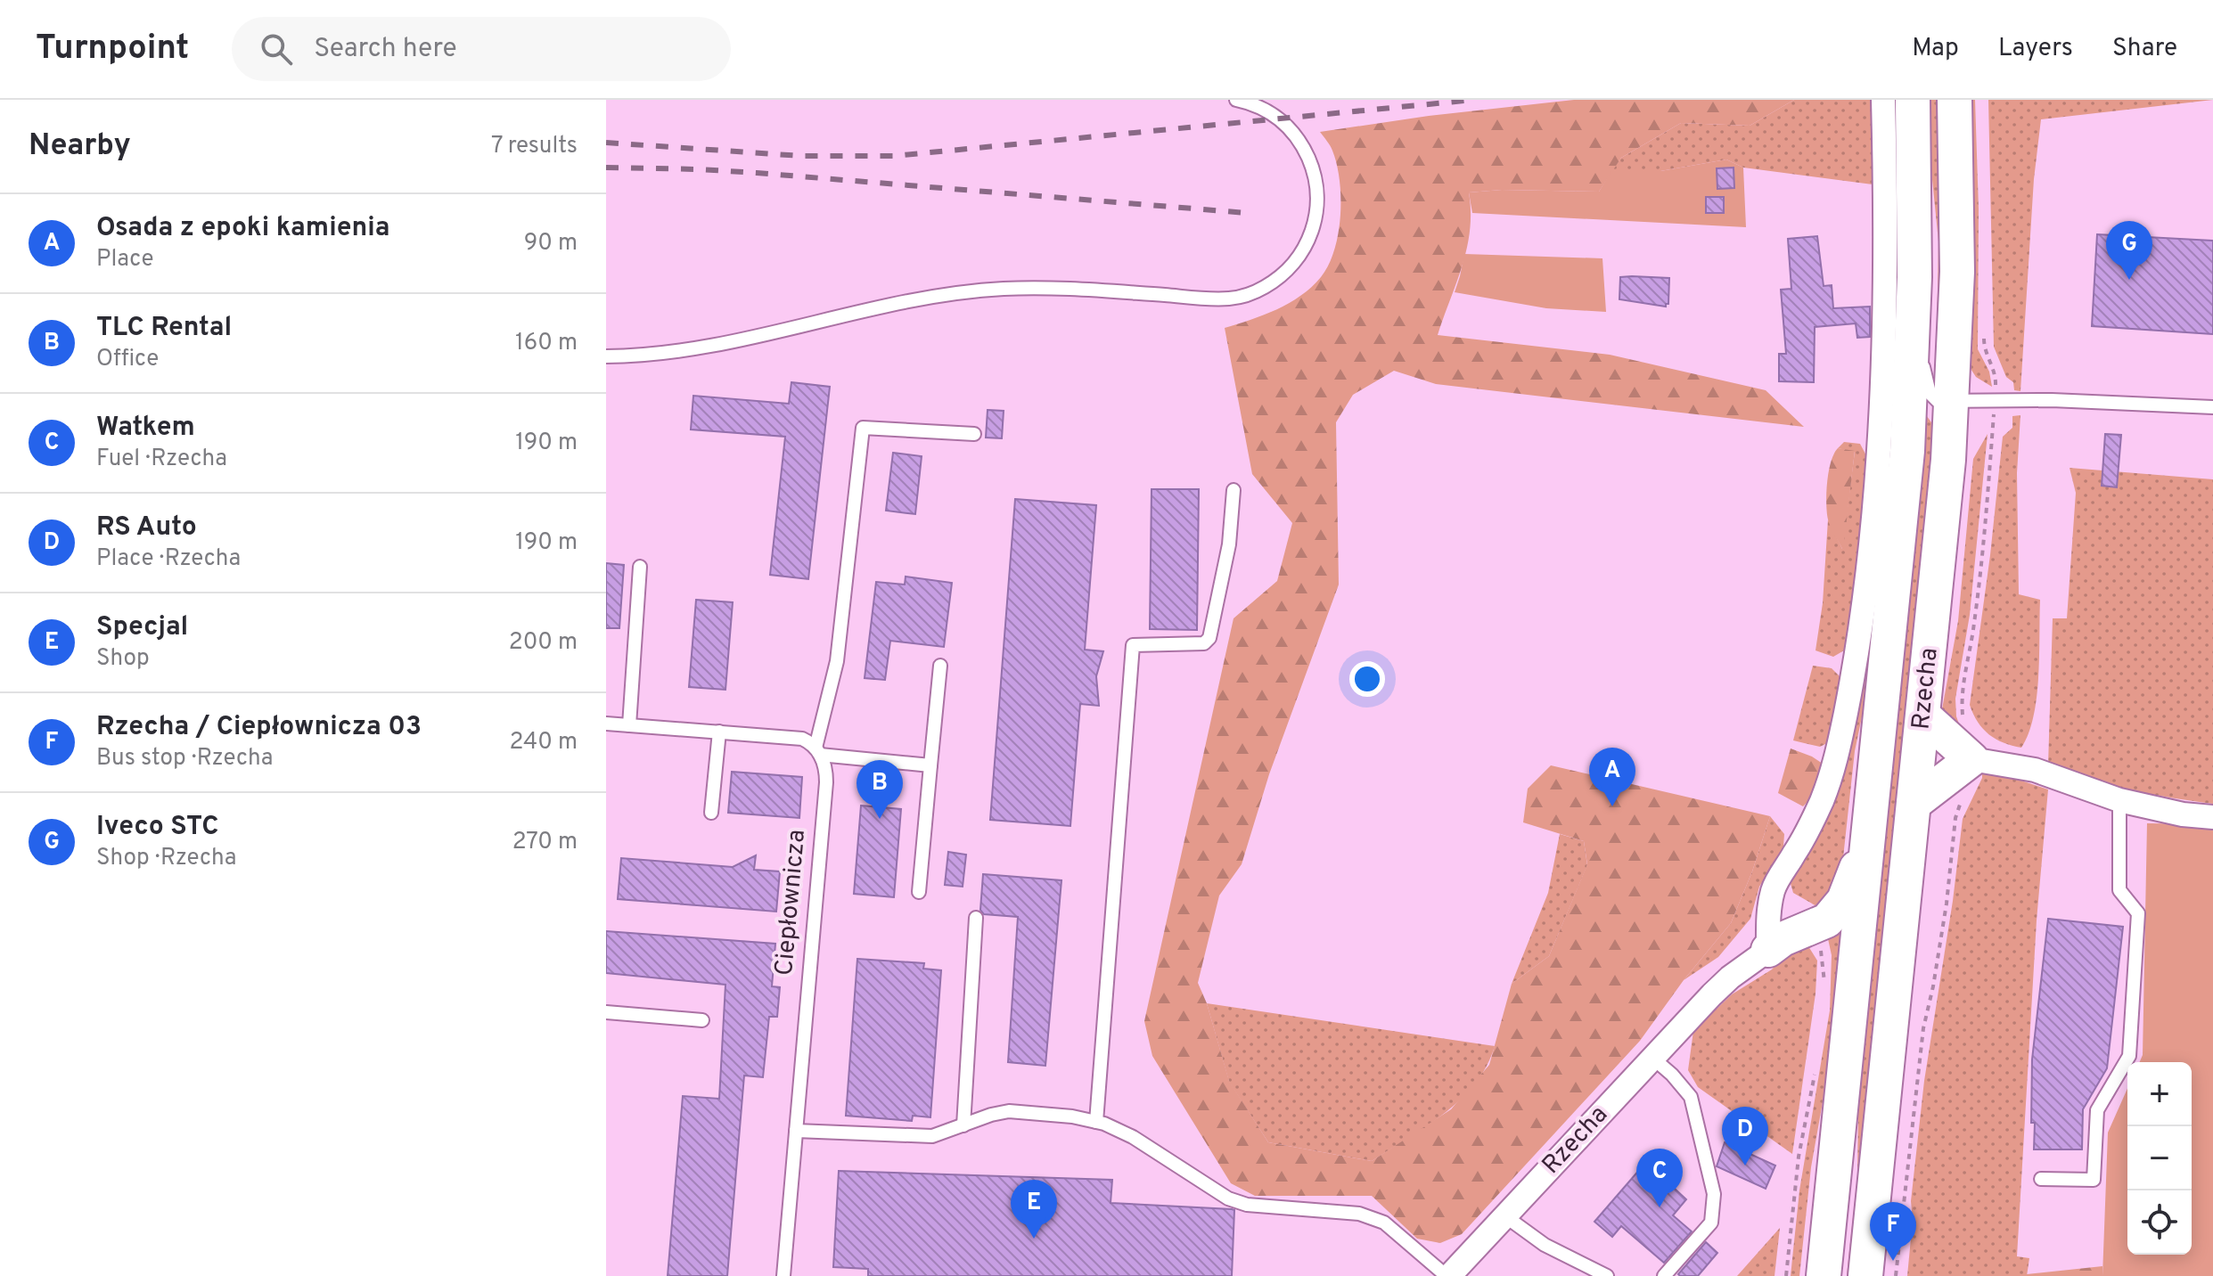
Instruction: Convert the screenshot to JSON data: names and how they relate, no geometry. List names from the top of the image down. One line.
{"streets":{"main road":["Rzecha"],"lane":["Ciepłownicza"]},"page":{"header":"Turnpoint","search":"Search here","nav":["Map","Layers","Share"],"heading":["Nearby","7 results"],"list":[{"mark":"A","name":"Osada z epoki kamienia","note":"Place","value":"90 m"},{"mark":"B","name":"TLC Rental","note":"Office","value":"160 m"},{"mark":"C","name":"Watkem","note":"Fuel · Rzecha","value":"190 m"},{"mark":"D","name":"RS Auto","note":"Place · Rzecha","value":"190 m"},{"mark":"E","name":"Specjal","note":"Shop","value":"200 m"},{"mark":"F","name":"Rzecha / Ciepłownicza 03","note":"Bus stop · Rzecha","value":"240 m"},{"mark":"G","name":"Iveco STC","note":"Shop · Rzecha","value":"270 m"}],"pins":["G","A","B","D","C","E","F"],"map_buttons":["+","−"]}}
